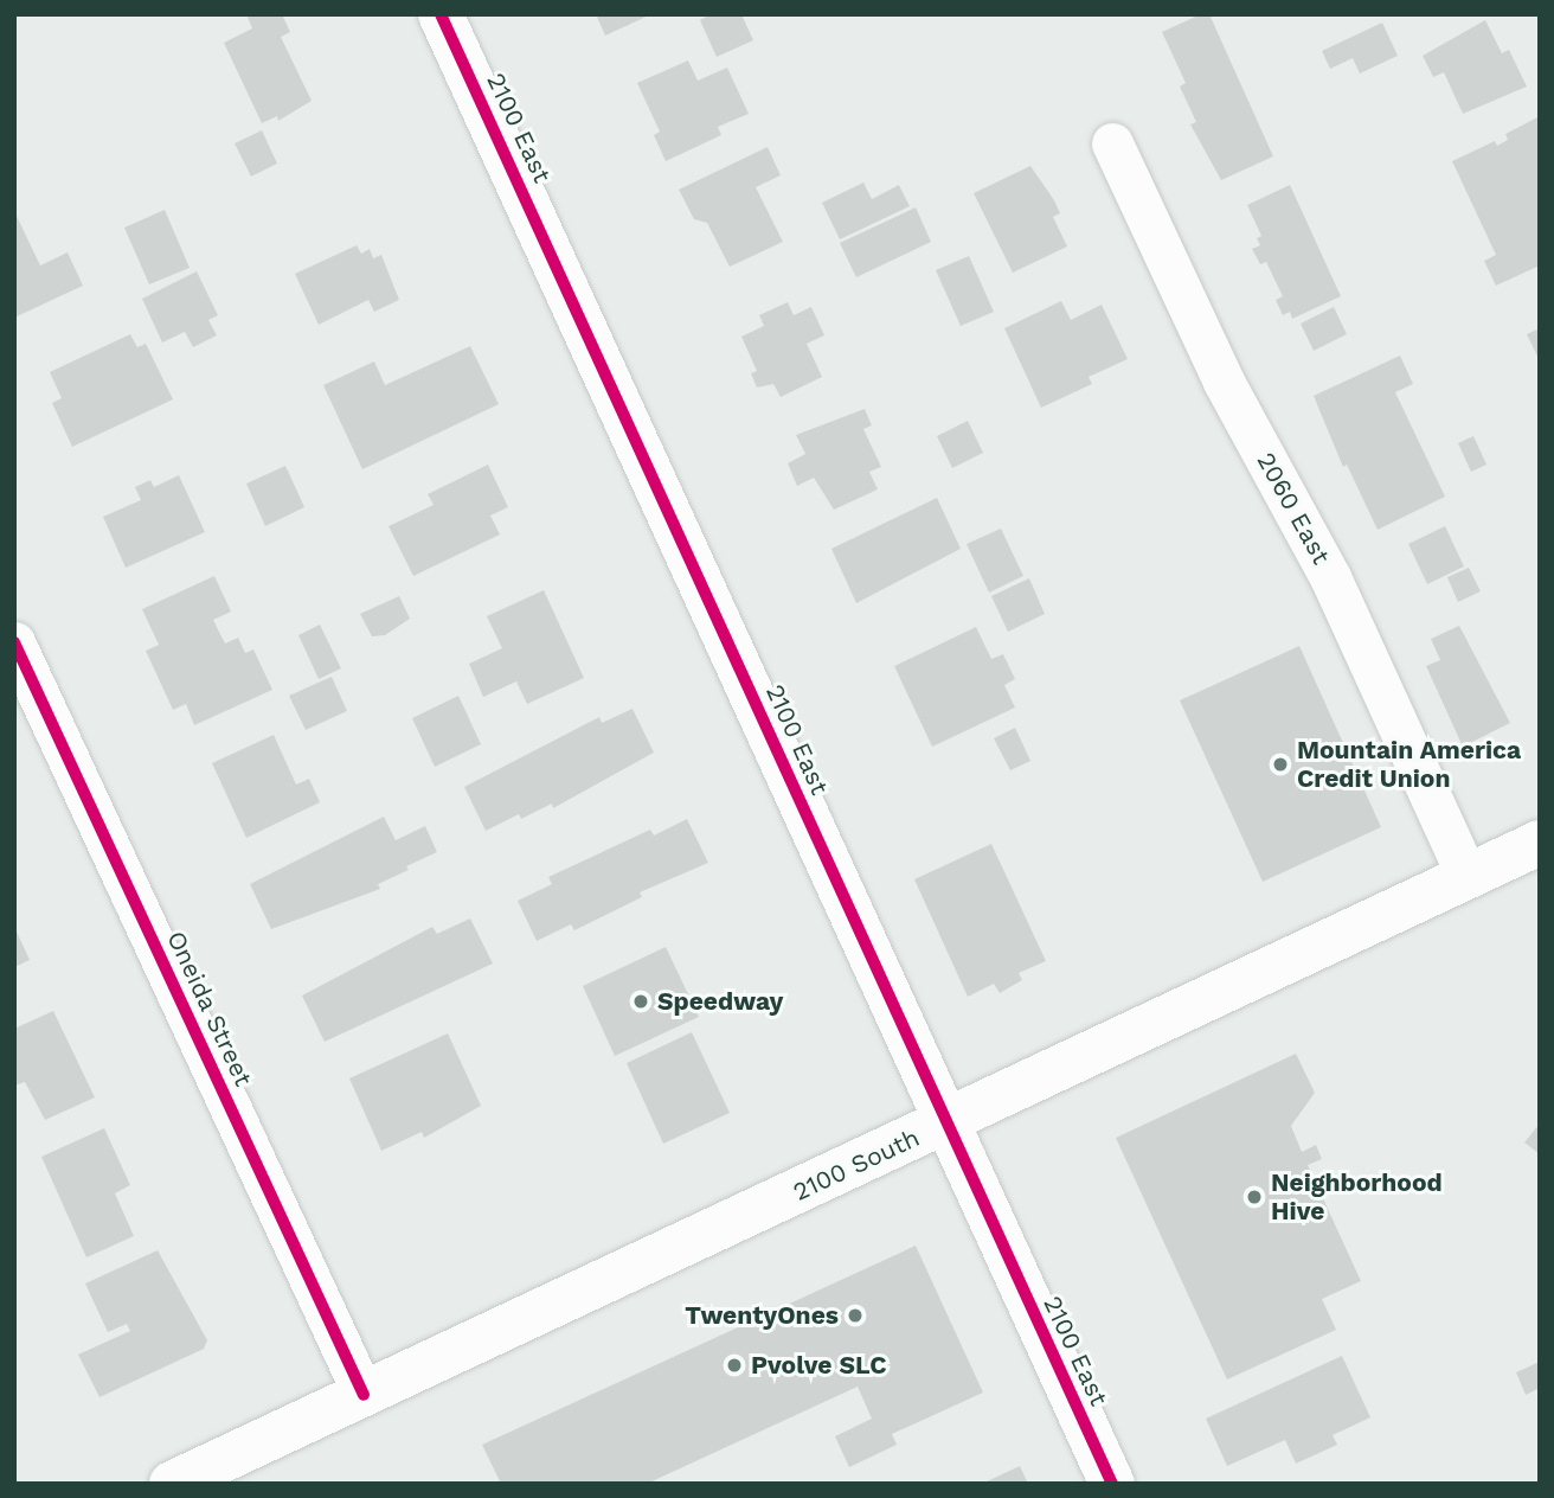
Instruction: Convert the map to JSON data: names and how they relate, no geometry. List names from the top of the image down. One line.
{"streets":{"street":["2100 East","2060 East","Oneida Street","2100 South"]},"crossings":[["2100 East","2100 South"],["2060 East","2100 South"],["Oneida Street","2100 South"]],"places":["Mountain America Credit Union","Speedway","Neighborhood Hive","TwentyOnes","Pvolve SLC"]}
